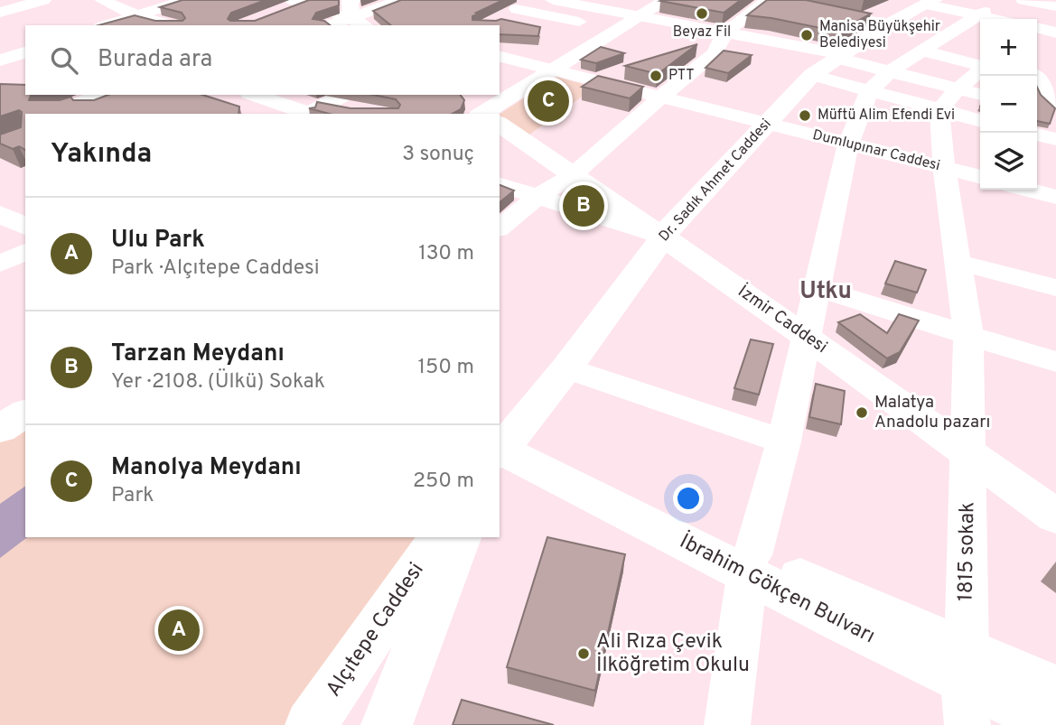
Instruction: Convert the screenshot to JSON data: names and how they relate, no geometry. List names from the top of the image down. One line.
{"streets":{"main road":["Dr. Sadık Ahmet Caddesi","İzmir Caddesi","İbrahim Gökçen Bulvarı","Alçıtepe Caddesi"],"street":["Dumlupınar Caddesi","1815 sokak"]},"crossings":[["Dumlupınar Caddesi","Dr. Sadık Ahmet Caddesi"],["Dumlupınar Caddesi","1815 sokak"],["Dr. Sadık Ahmet Caddesi","İzmir Caddesi"],["Dr. Sadık Ahmet Caddesi","İbrahim Gökçen Bulvarı"],["İzmir Caddesi","1815 sokak"],["1815 sokak","İbrahim Gökçen Bulvarı"]],"districts":["Utku"],"places":["Beyaz Fil","Manisa Büyükşehir Belediyesi","PTT","Müftü Alim Efendi Evi","Malatya Anadolu pazarı","Ali Rıza Çevik İlköğretim Okulu"],"page":{"map_buttons":["+","−"],"search":"Burada ara","pins":["C","B","A"],"heading":["Yakında","3 sonuç"],"list":[{"mark":"A","name":"Ulu Park","note":"Park · Alçıtepe Caddesi","value":"130 m"},{"mark":"B","name":"Tarzan Meydanı","note":"Yer · 2108. (Ülkü) Sokak","value":"150 m"},{"mark":"C","name":"Manolya Meydanı","note":"Park","value":"250 m"}]}}
